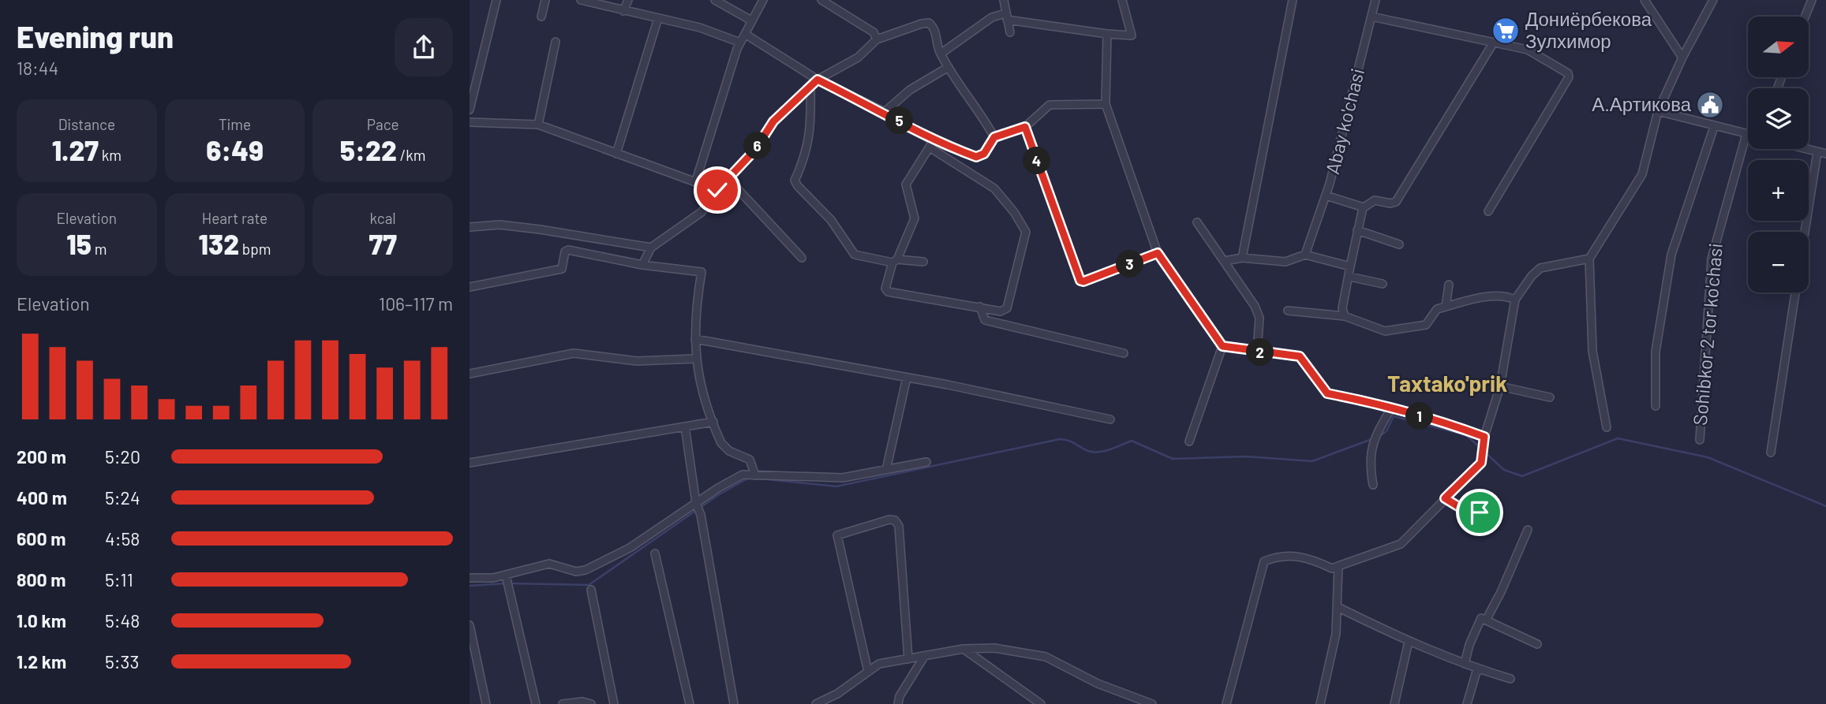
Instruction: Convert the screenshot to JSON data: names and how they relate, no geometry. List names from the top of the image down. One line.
{"streets":{"street":["Abay ko'chasi","Sohibkor 2 tor ko'chasi"]},"districts":["Taxtako'prik"],"places":{"supermarket":["Дониёрбекова Зулхимор"],"public building":["А.Артикова"]},"north":"right","page":{"heading":["Evening run","18:44"],"map_buttons":["+","−"],"stats":[["Distance","1.27 km"],["Time","6:49"],["Pace","5:22 /km"],["Elevation","15 m"],["Heart rate","132 bpm"],["kcal","77"]],"pins":["5","6","4","3","2","1"],"chart":["Elevation","106–117 m"],"list":[{"name":"200 m","note":"5:20"},{"name":"400 m","note":"5:24"},{"name":"600 m","note":"4:58"},{"name":"800 m","note":"5:11"},{"name":"1.0 km","note":"5:48"},{"name":"1.2 km","note":"5:33"}]}}
